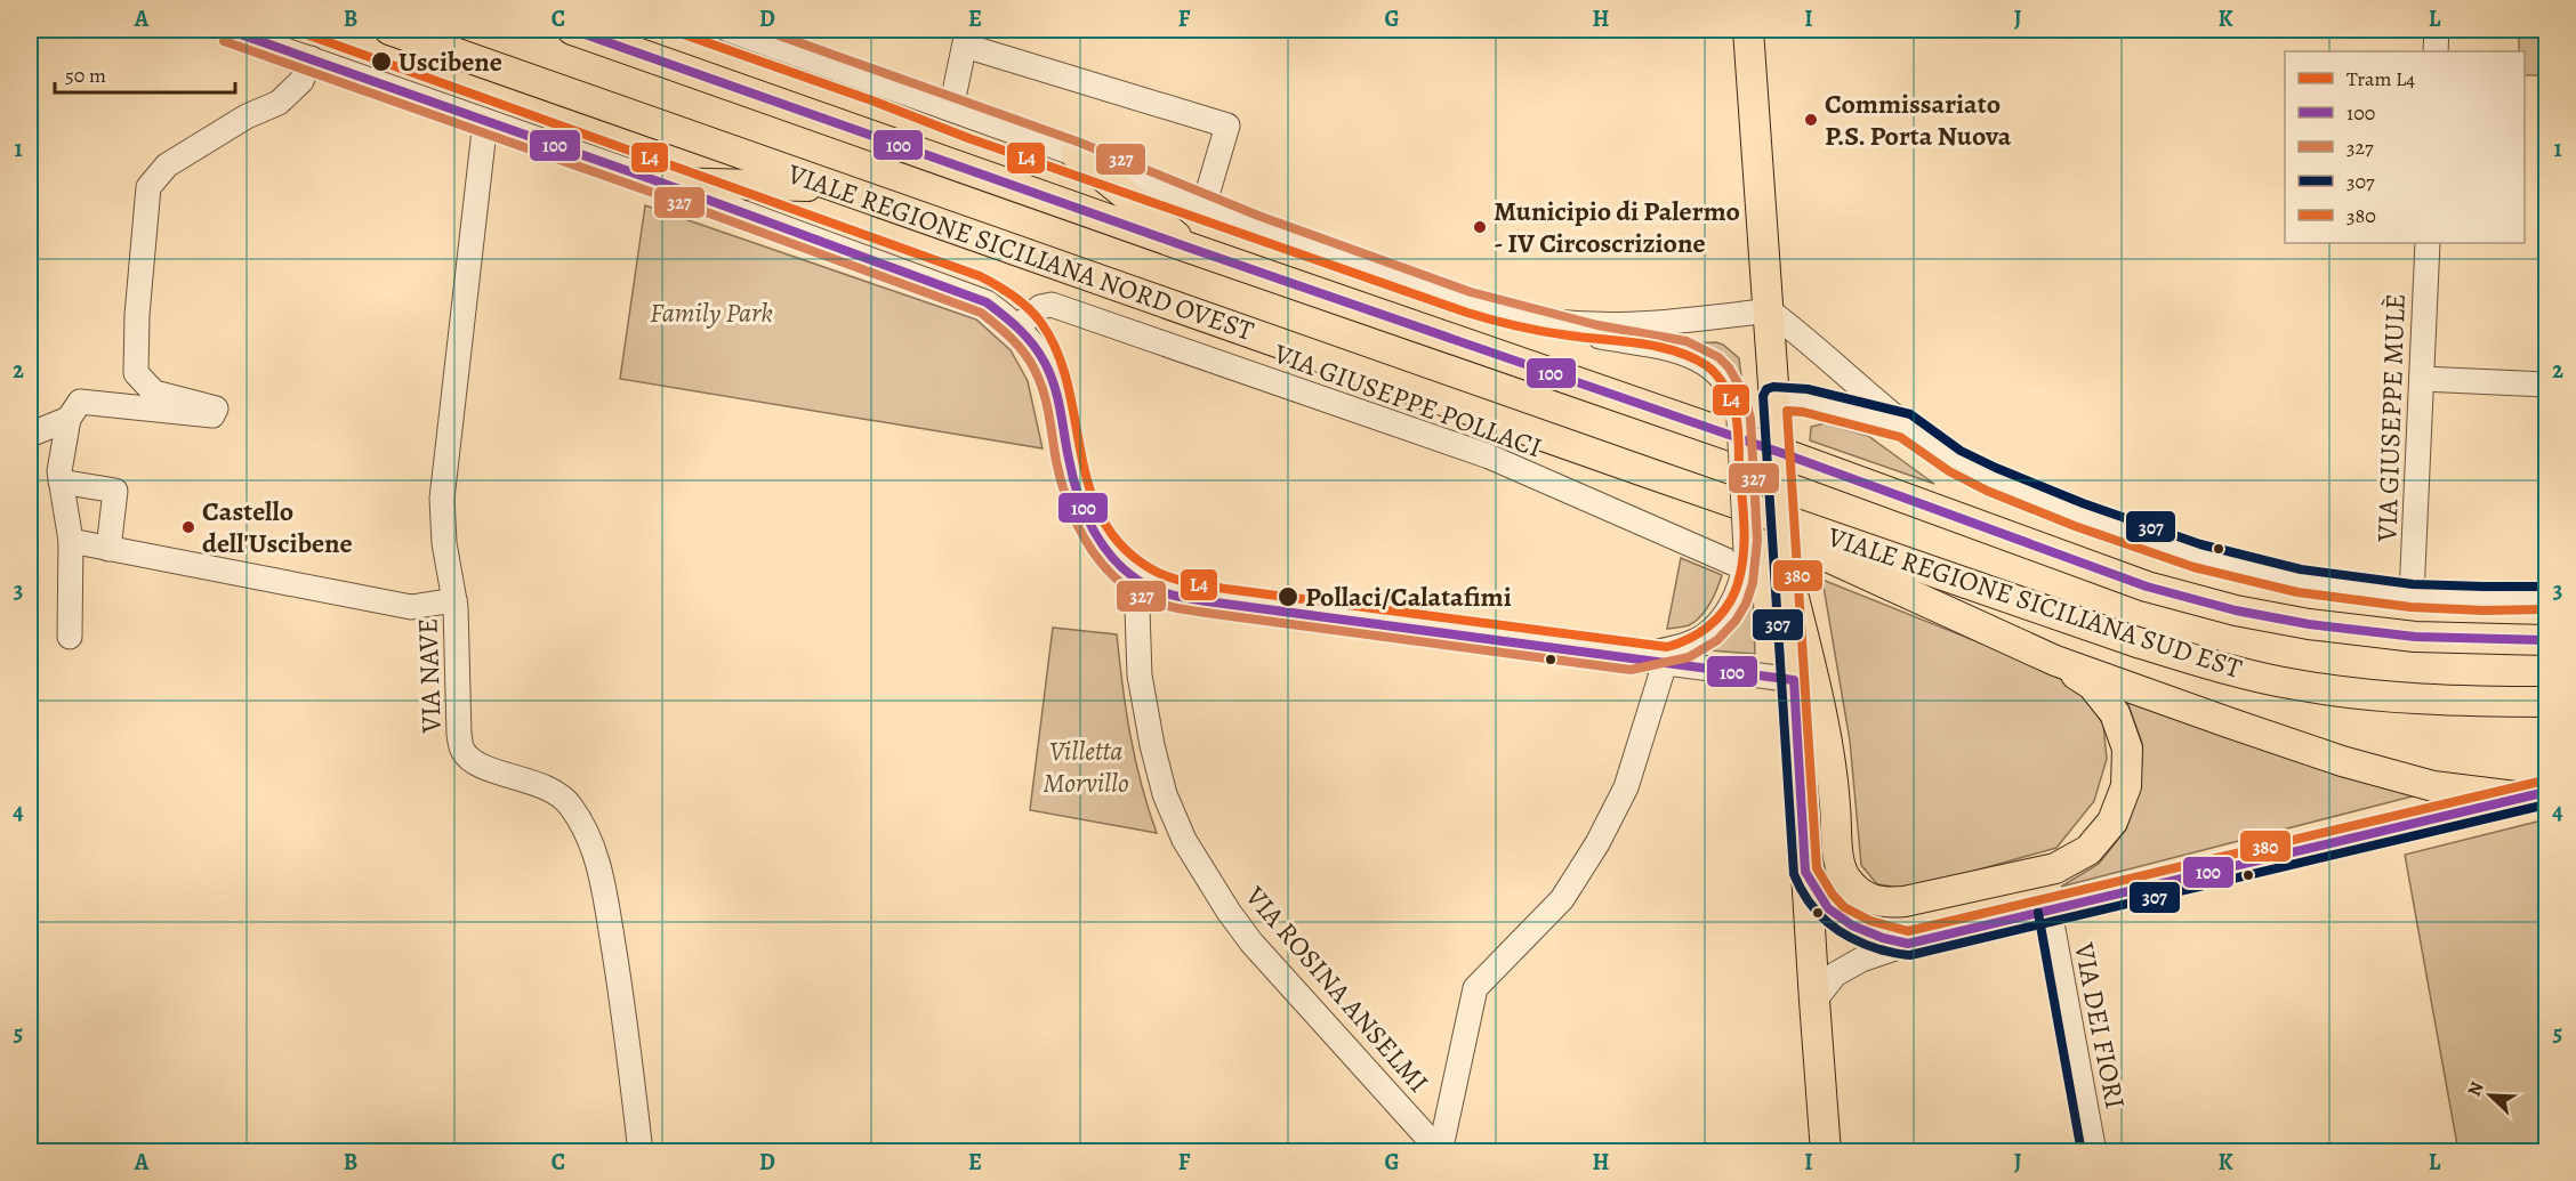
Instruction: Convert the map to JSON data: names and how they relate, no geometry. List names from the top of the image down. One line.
{"streets":{"main road":["VIALE REGIONE SICILIANA NORD OVEST","VIALE REGIONE SICILIANA SUD EST"],"street":["VIA GIUSEPPE POLLACI","VIA GIUSEPPE MULÈ","VIA NAVE","VIA ROSINA ANSELMI","VIA DEI FIORI"]},"crossings":[["VIALE REGIONE SICILIANA NORD OVEST","VIALE REGIONE SICILIANA SUD EST"]],"parks":["Family Park","Villetta Morvillo"],"places":["Uscibene","Commissariato P.S. Porta Nuova","Municipio di Palermo - IV Circoscrizione","Castello dell'Uscibene","Pollaci/Calatafimi"],"lines":["tram line L4","transit line 100","transit line 327","transit line 307","transit line 380"],"legend":["Tram L4","100","327","307","380"],"scale_bar":"50 m","north":"top left","grid":{"columns":["A","B","C","D","E","F","G","H","I","J","K","L"],"rows":["1","2","3","4","5"]}}
